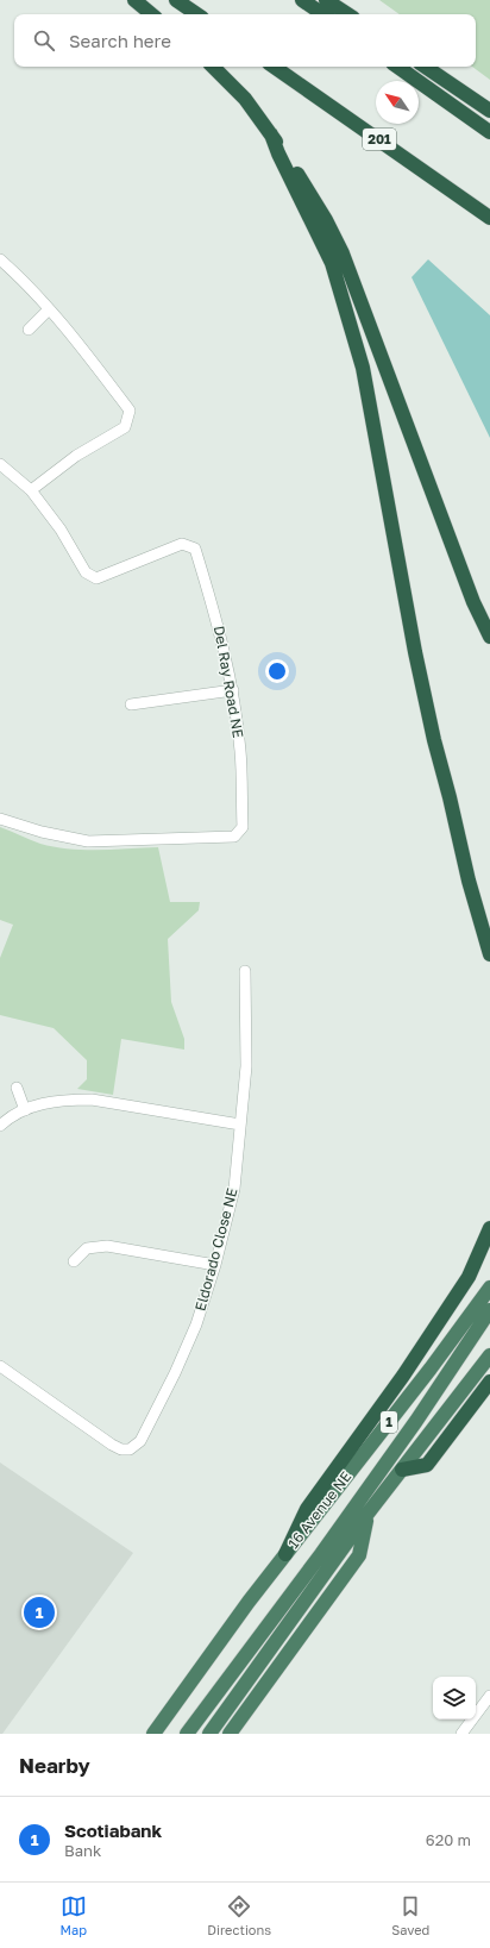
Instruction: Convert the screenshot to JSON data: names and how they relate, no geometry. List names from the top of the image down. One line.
{"streets":{"highway":["201","1","16 Avenue NE"],"street":["Del Ray Road NE","Eldorado Close NE"]},"north":"top left","page":{"search":"Search here","pins":"1","heading":"Nearby","list":[{"mark":"1","name":"Scotiabank","note":"Bank","value":"620 m"}],"nav":["Map","Directions","Saved"]}}
